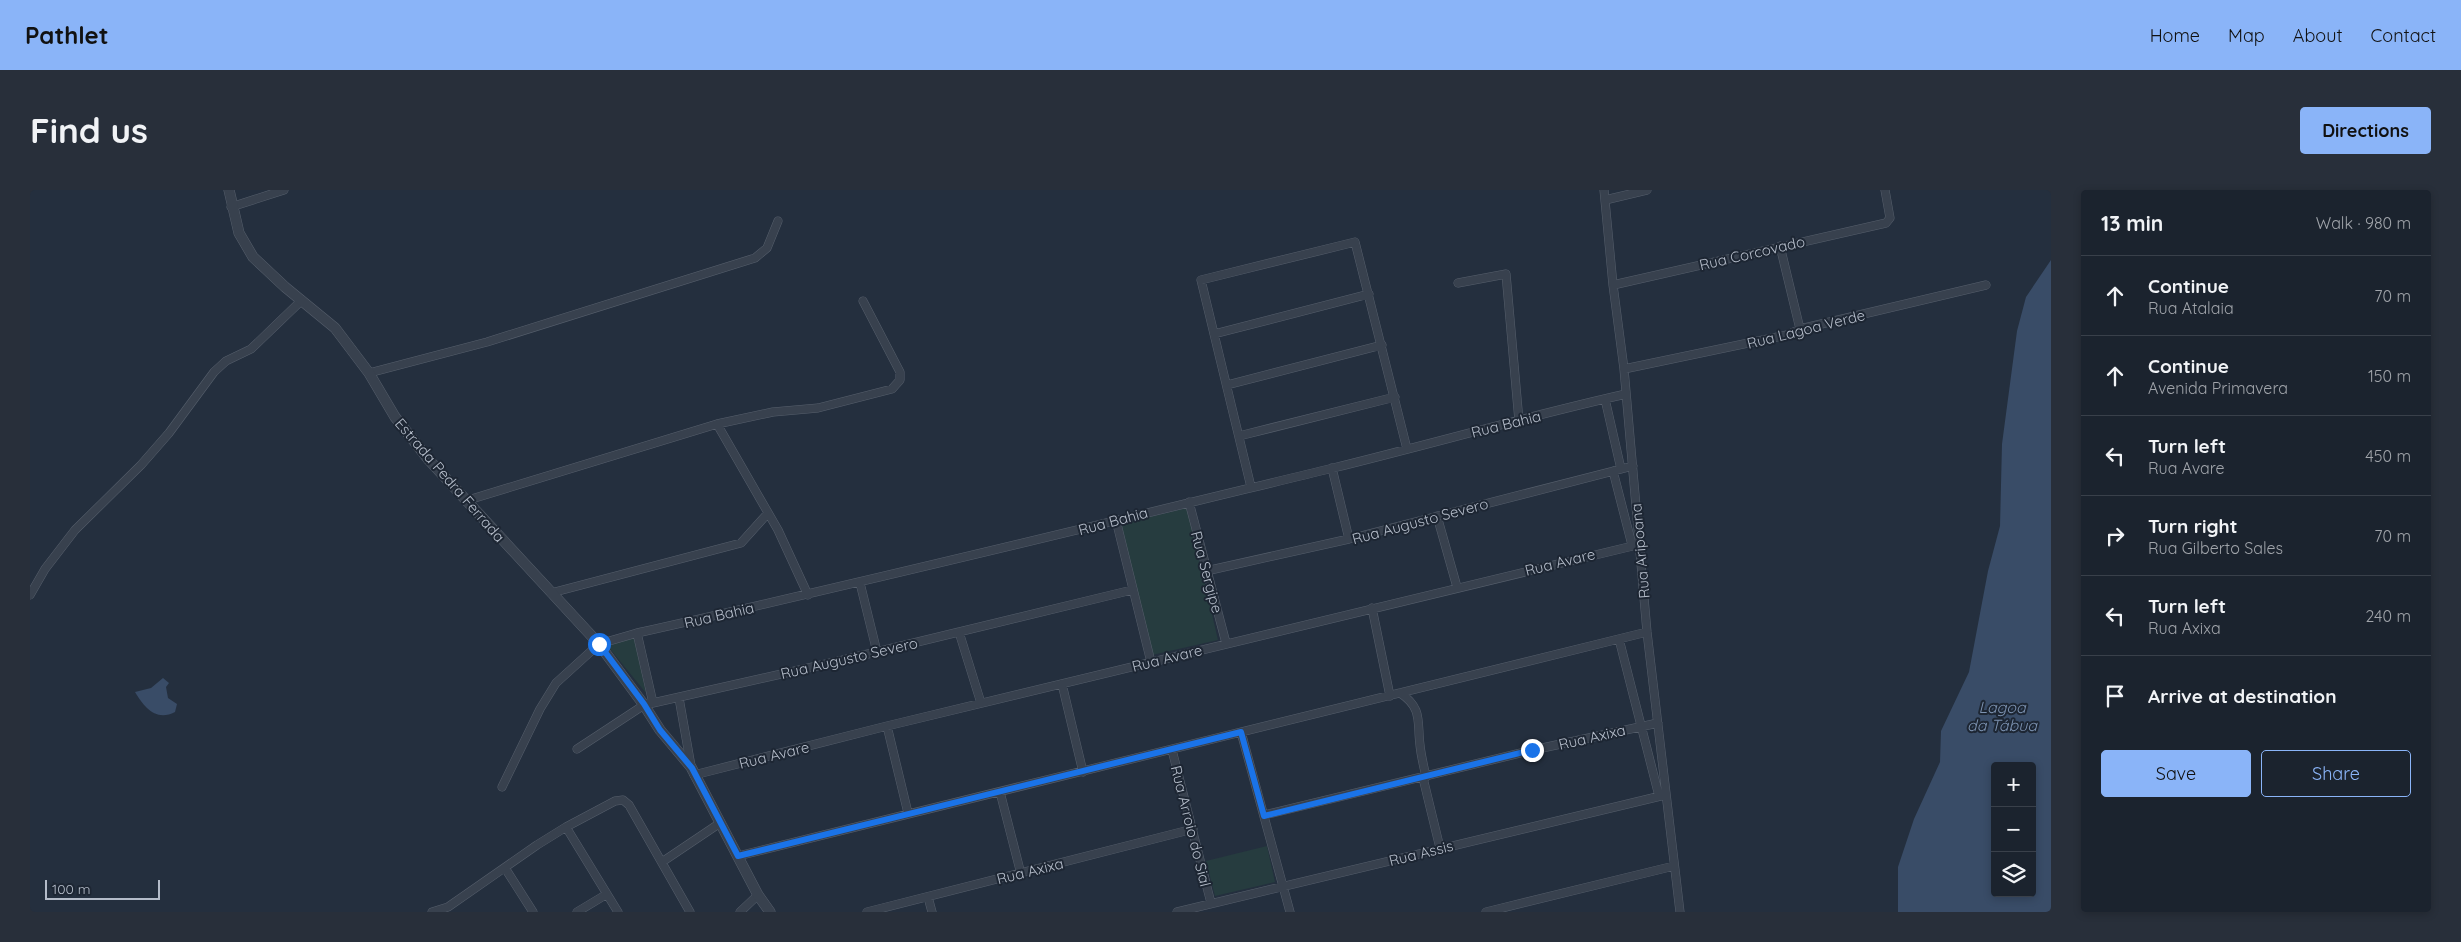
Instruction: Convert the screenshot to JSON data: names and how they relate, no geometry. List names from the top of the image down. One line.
{"streets":{"street":["Rua Corcovado","Rua Lagoa Verde","Rua Bahia","Estrada Pedra Ferrada","Rua Augusto Severo","Rua Aripoana","Rua Avare","Rua Sergipe","Rua Axixa","Rua Arroio do Sial","Rua Assis"]},"crossings":[["Rua Corcovado","Rua Aripoana"],["Rua Lagoa Verde","Rua Aripoana"],["Rua Bahia","Estrada Pedra Ferrada"],["Rua Bahia","Rua Aripoana"],["Rua Bahia","Rua Sergipe"],["Estrada Pedra Ferrada","Rua Augusto Severo"],["Estrada Pedra Ferrada","Rua Avare"],["Rua Augusto Severo","Rua Aripoana"],["Rua Augusto Severo","Rua Sergipe"],["Rua Aripoana","Rua Avare"],["Rua Aripoana","Rua Axixa"],["Rua Aripoana","Rua Assis"],["Rua Avare","Rua Sergipe"],["Rua Axixa","Rua Arroio do Sial"],["Rua Arroio do Sial","Rua Assis"]],"water":["Lagoa da Tábua"],"scale_bar":"100 m","page":{"header":"Pathlet","nav":["Home","Map","About","Contact"],"buttons":["Directions",["Save","Share"]],"title":"Find us","heading":["13 min","Walk · 980 m"],"list":[["Continue","Rua Atalaia","70 m"],["Continue","Avenida Primavera","150 m"],["Turn left","Rua Avare","450 m"],["Turn right","Rua Gilberto Sales","70 m"],["Turn left","Rua Axixa","240 m"],"Arrive at destination"],"map_buttons":["+","−"],"scale":"100 m"}}
